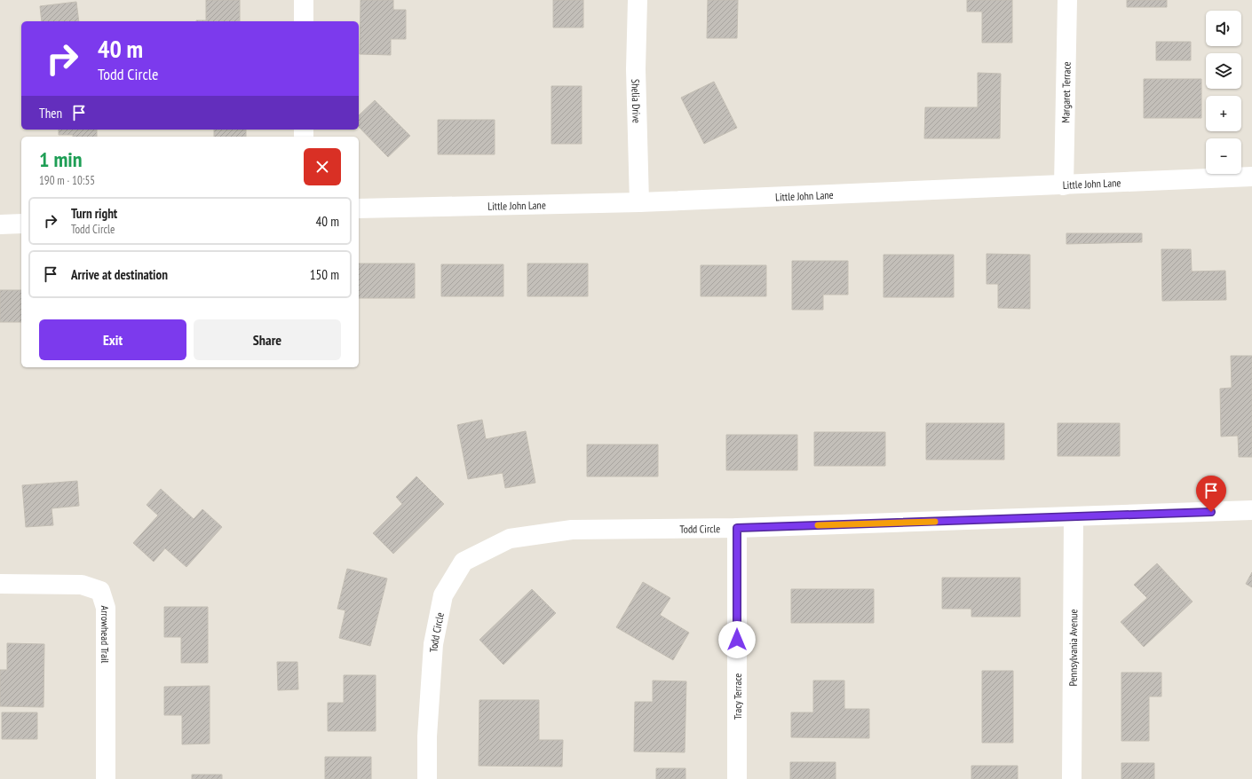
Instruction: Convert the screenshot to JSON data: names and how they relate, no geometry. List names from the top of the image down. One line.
{"streets":{"street":["Margaret Terrace","Shelia Drive","Little John Lane","Todd Circle","Arrowhead Trail","Pennsylvania Avenue","Tracy Terrace"]},"crossings":[["Margaret Terrace","Little John Lane"],["Shelia Drive","Little John Lane"],["Todd Circle","Pennsylvania Avenue"],["Todd Circle","Tracy Terrace"]],"page":{"map_buttons":["+","−"],"turn":["40 m","Todd Circle"],"then":"Then","heading":["1 min","190 m · 10:55"],"list":[{"name":"Turn right","note":"Todd Circle","value":"40 m"},{"name":"Arrive at destination","value":"150 m"}],"buttons":["Exit","Share"]}}
